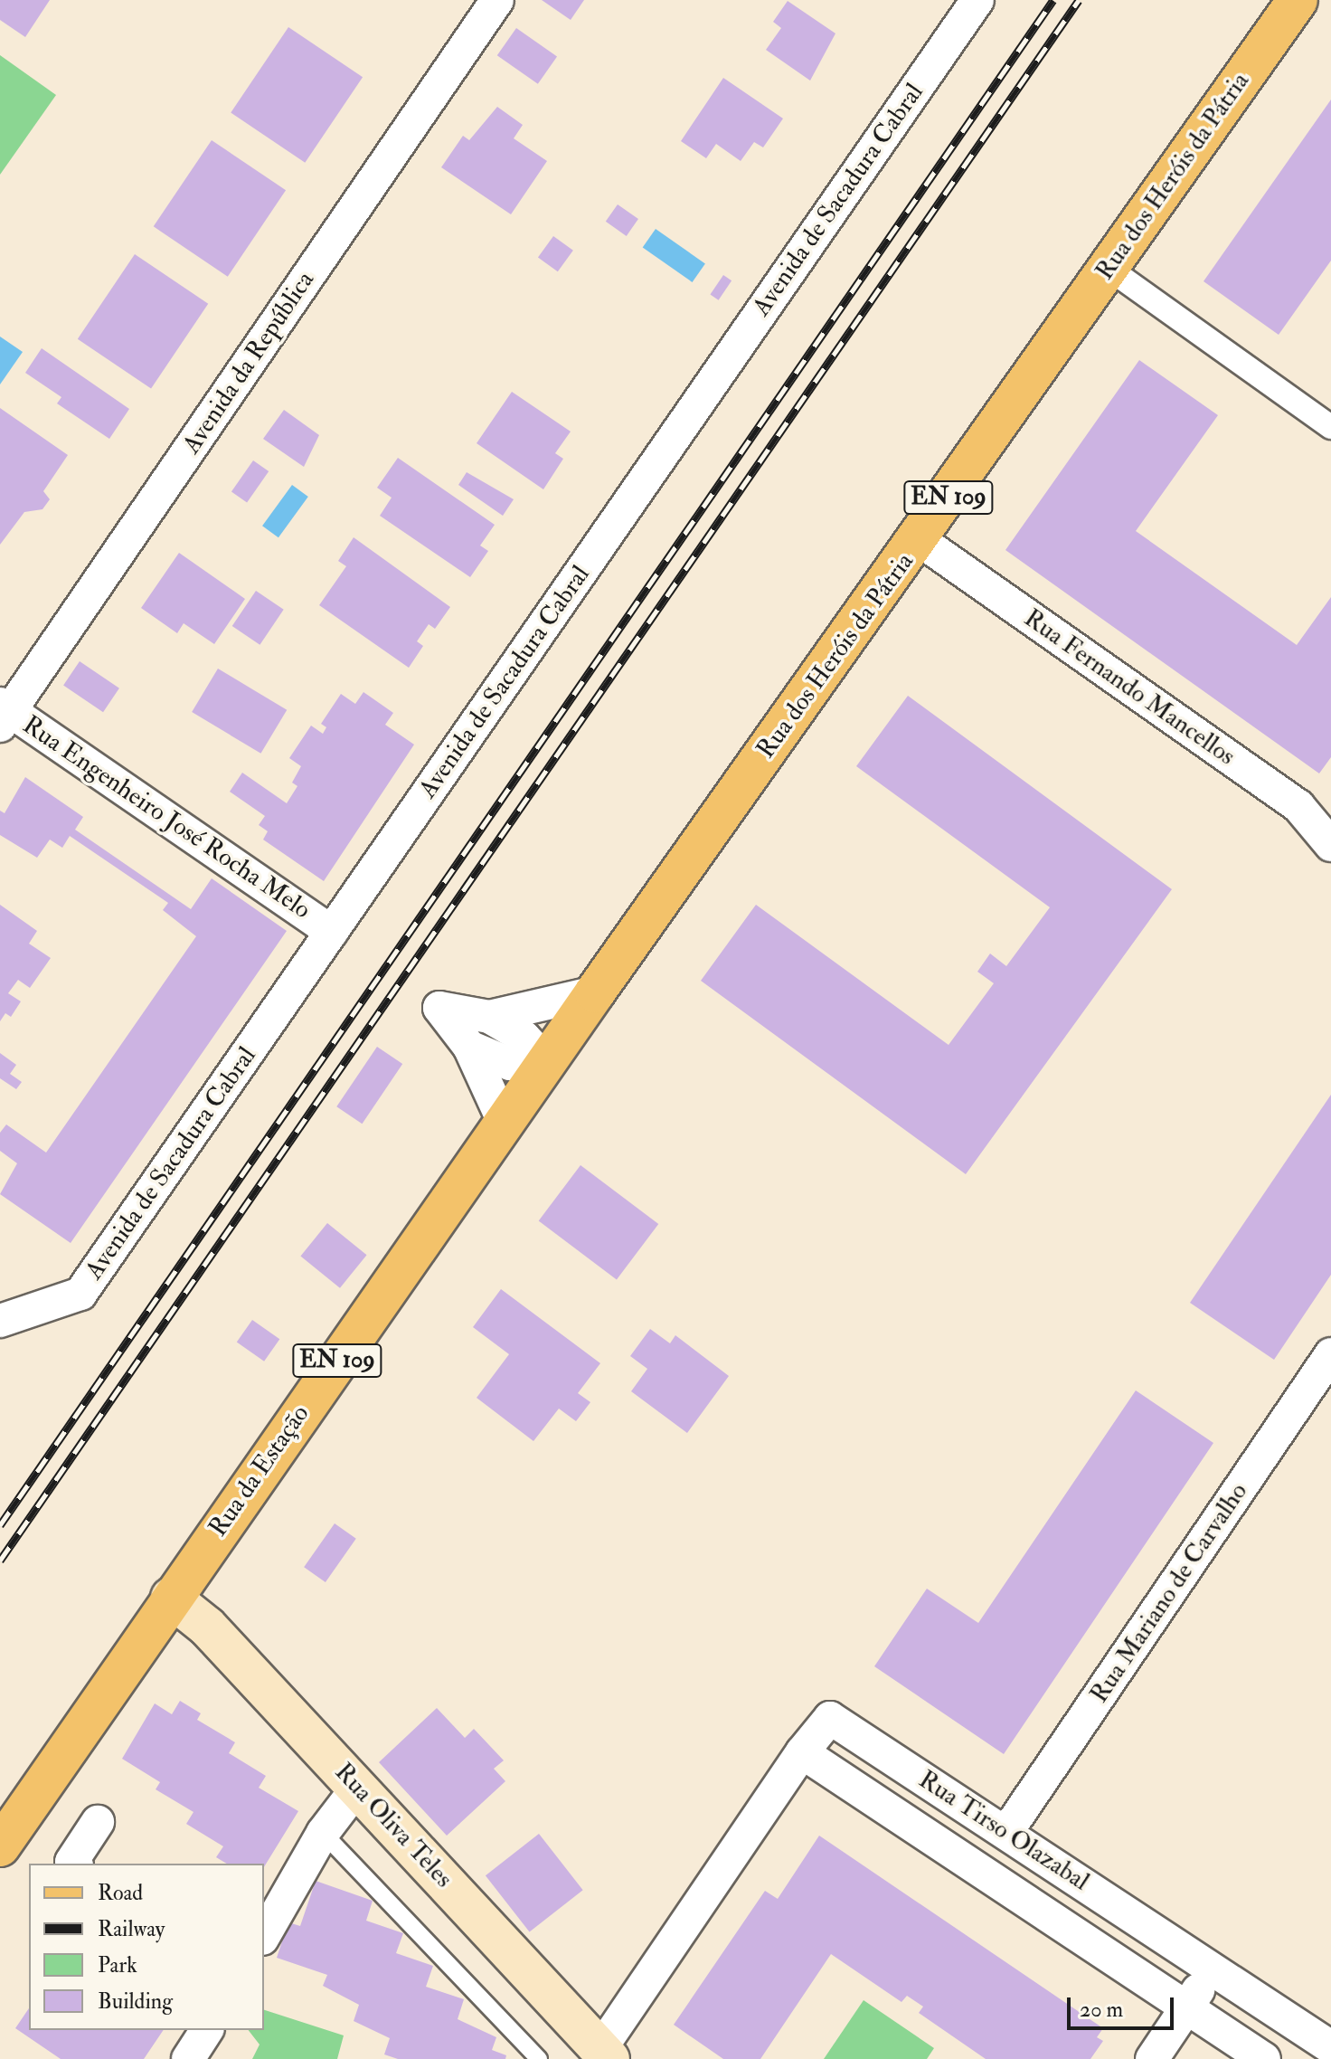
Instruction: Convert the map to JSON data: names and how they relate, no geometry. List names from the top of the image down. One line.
{"streets":{"main road":["Rua dos Heróis da Pátria","EN 109","Rua da Estação","Rua Oliva Teles"],"street":["Avenida de Sacadura Cabral","Avenida da República","Rua Fernando Mancellos","Rua Engenheiro José Rocha Melo","Rua Mariano de Carvalho","Rua Tirso Olazabal"]},"crossings":[["Rua dos Heróis da Pátria","Rua Fernando Mancellos"],["Rua dos Heróis da Pátria","Rua da Estação"],["Avenida de Sacadura Cabral","Rua Engenheiro José Rocha Melo"],["Avenida da República","Rua Engenheiro José Rocha Melo"],["Rua da Estação","Rua Oliva Teles"],["Rua Mariano de Carvalho","Rua Tirso Olazabal"],["Rua Oliva Teles","Rua Tirso Olazabal"]],"legend":["Road","Railway","Park","Building"],"scale_bar":"20 m"}
